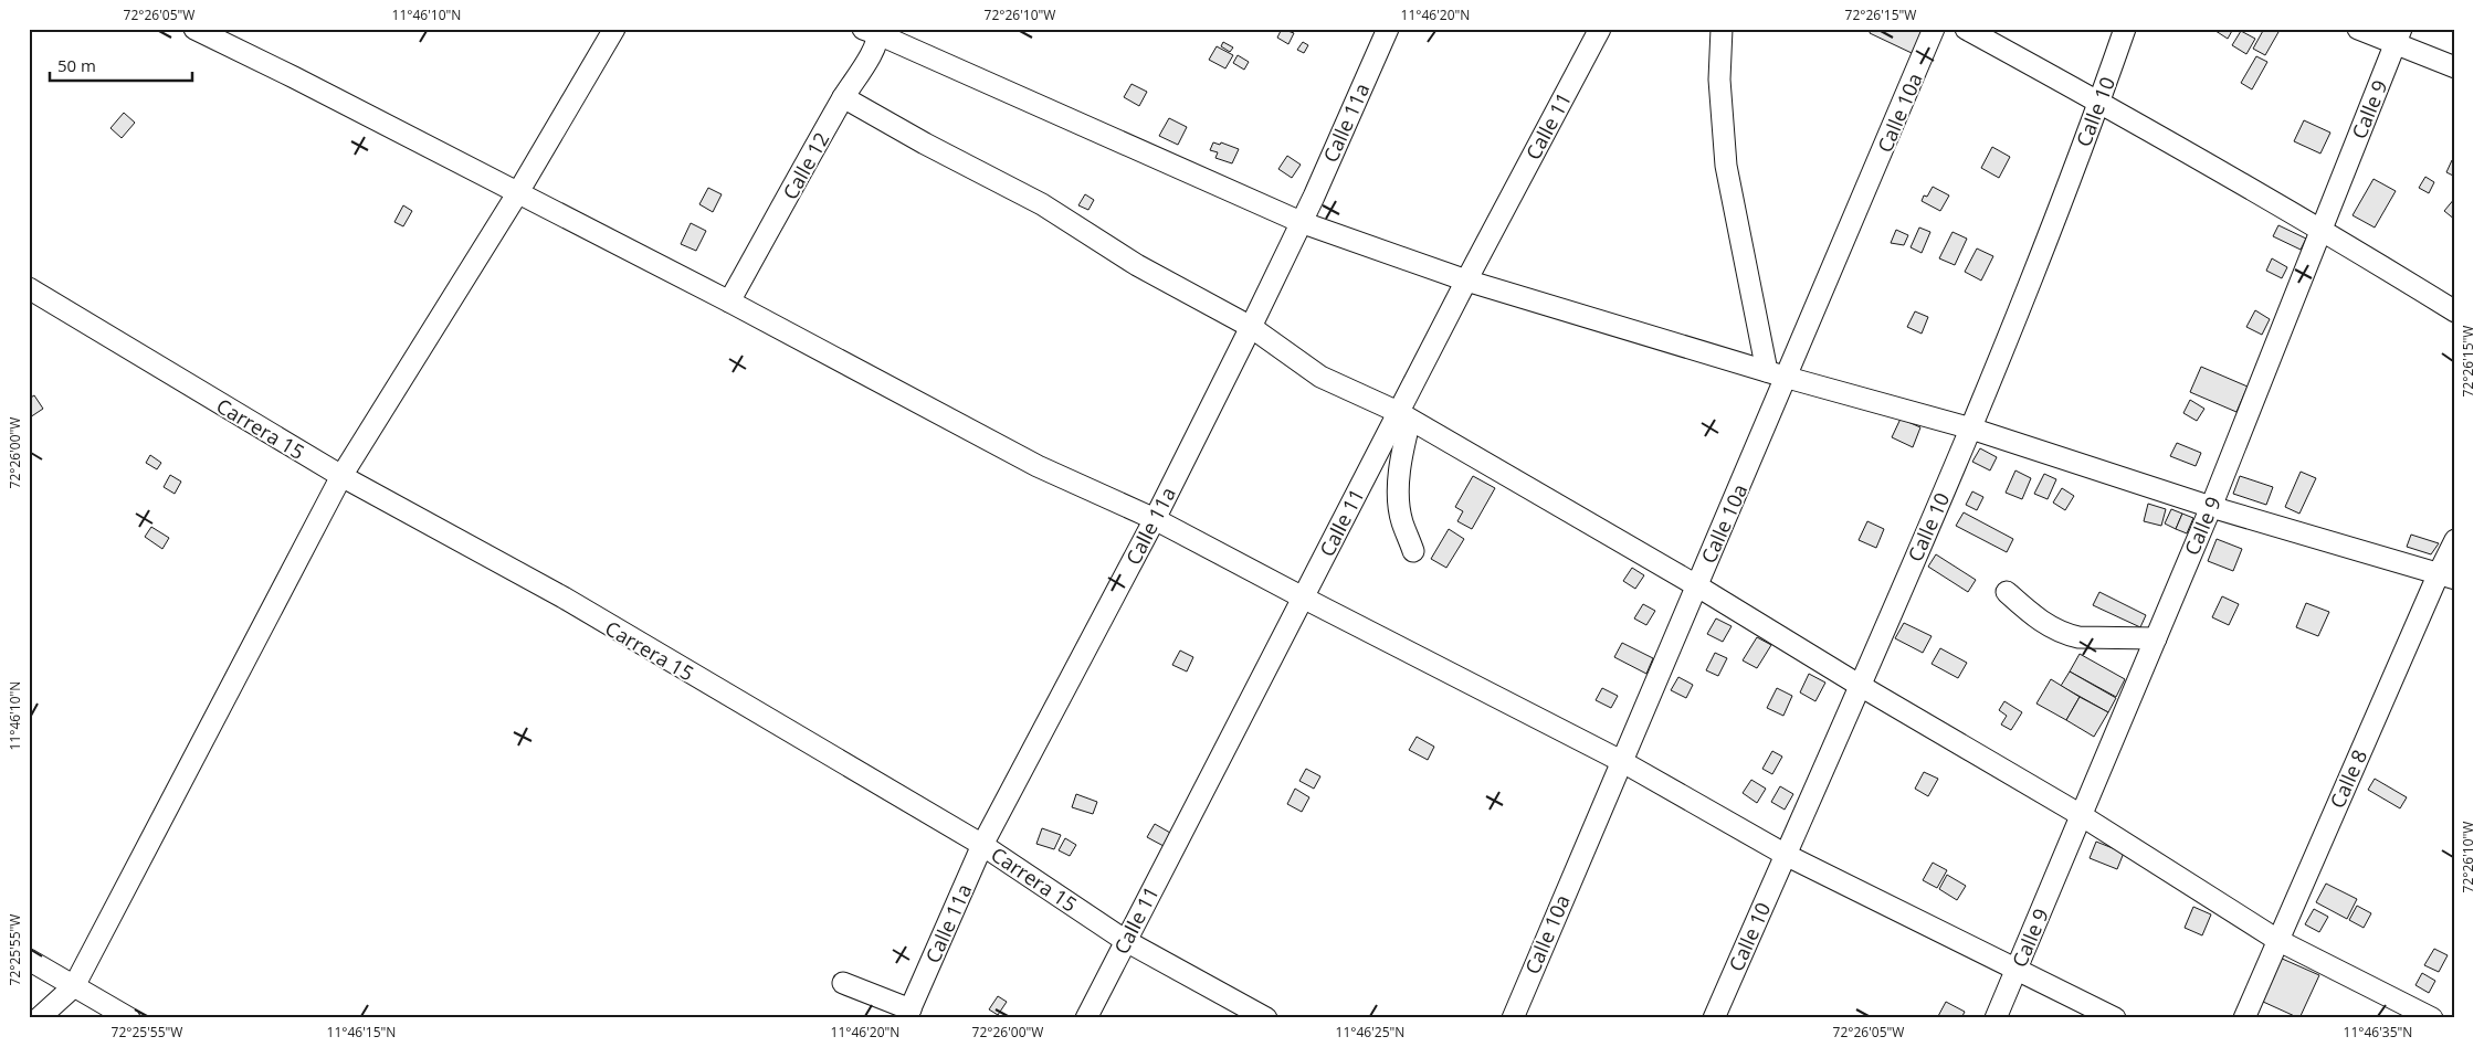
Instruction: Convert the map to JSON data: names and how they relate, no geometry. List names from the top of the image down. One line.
{"streets":{"street":["Calle 9","Calle 10","Calle 10a","Calle 11a","Calle 11","Calle 12","Carrera 15","Calle 8"]},"crossings":[["Calle 11a","Carrera 15"],["Calle 11","Carrera 15"]],"scale_bar":"50 m","coordinates":["72°26'05\"W","11°46'10\"N","72°26'10\"W","11°46'20\"N","72°26'15\"W","72°26'00\"W","72°25'55\"W","11°46'15\"N","11°46'25\"N","11°46'35\"N"]}
